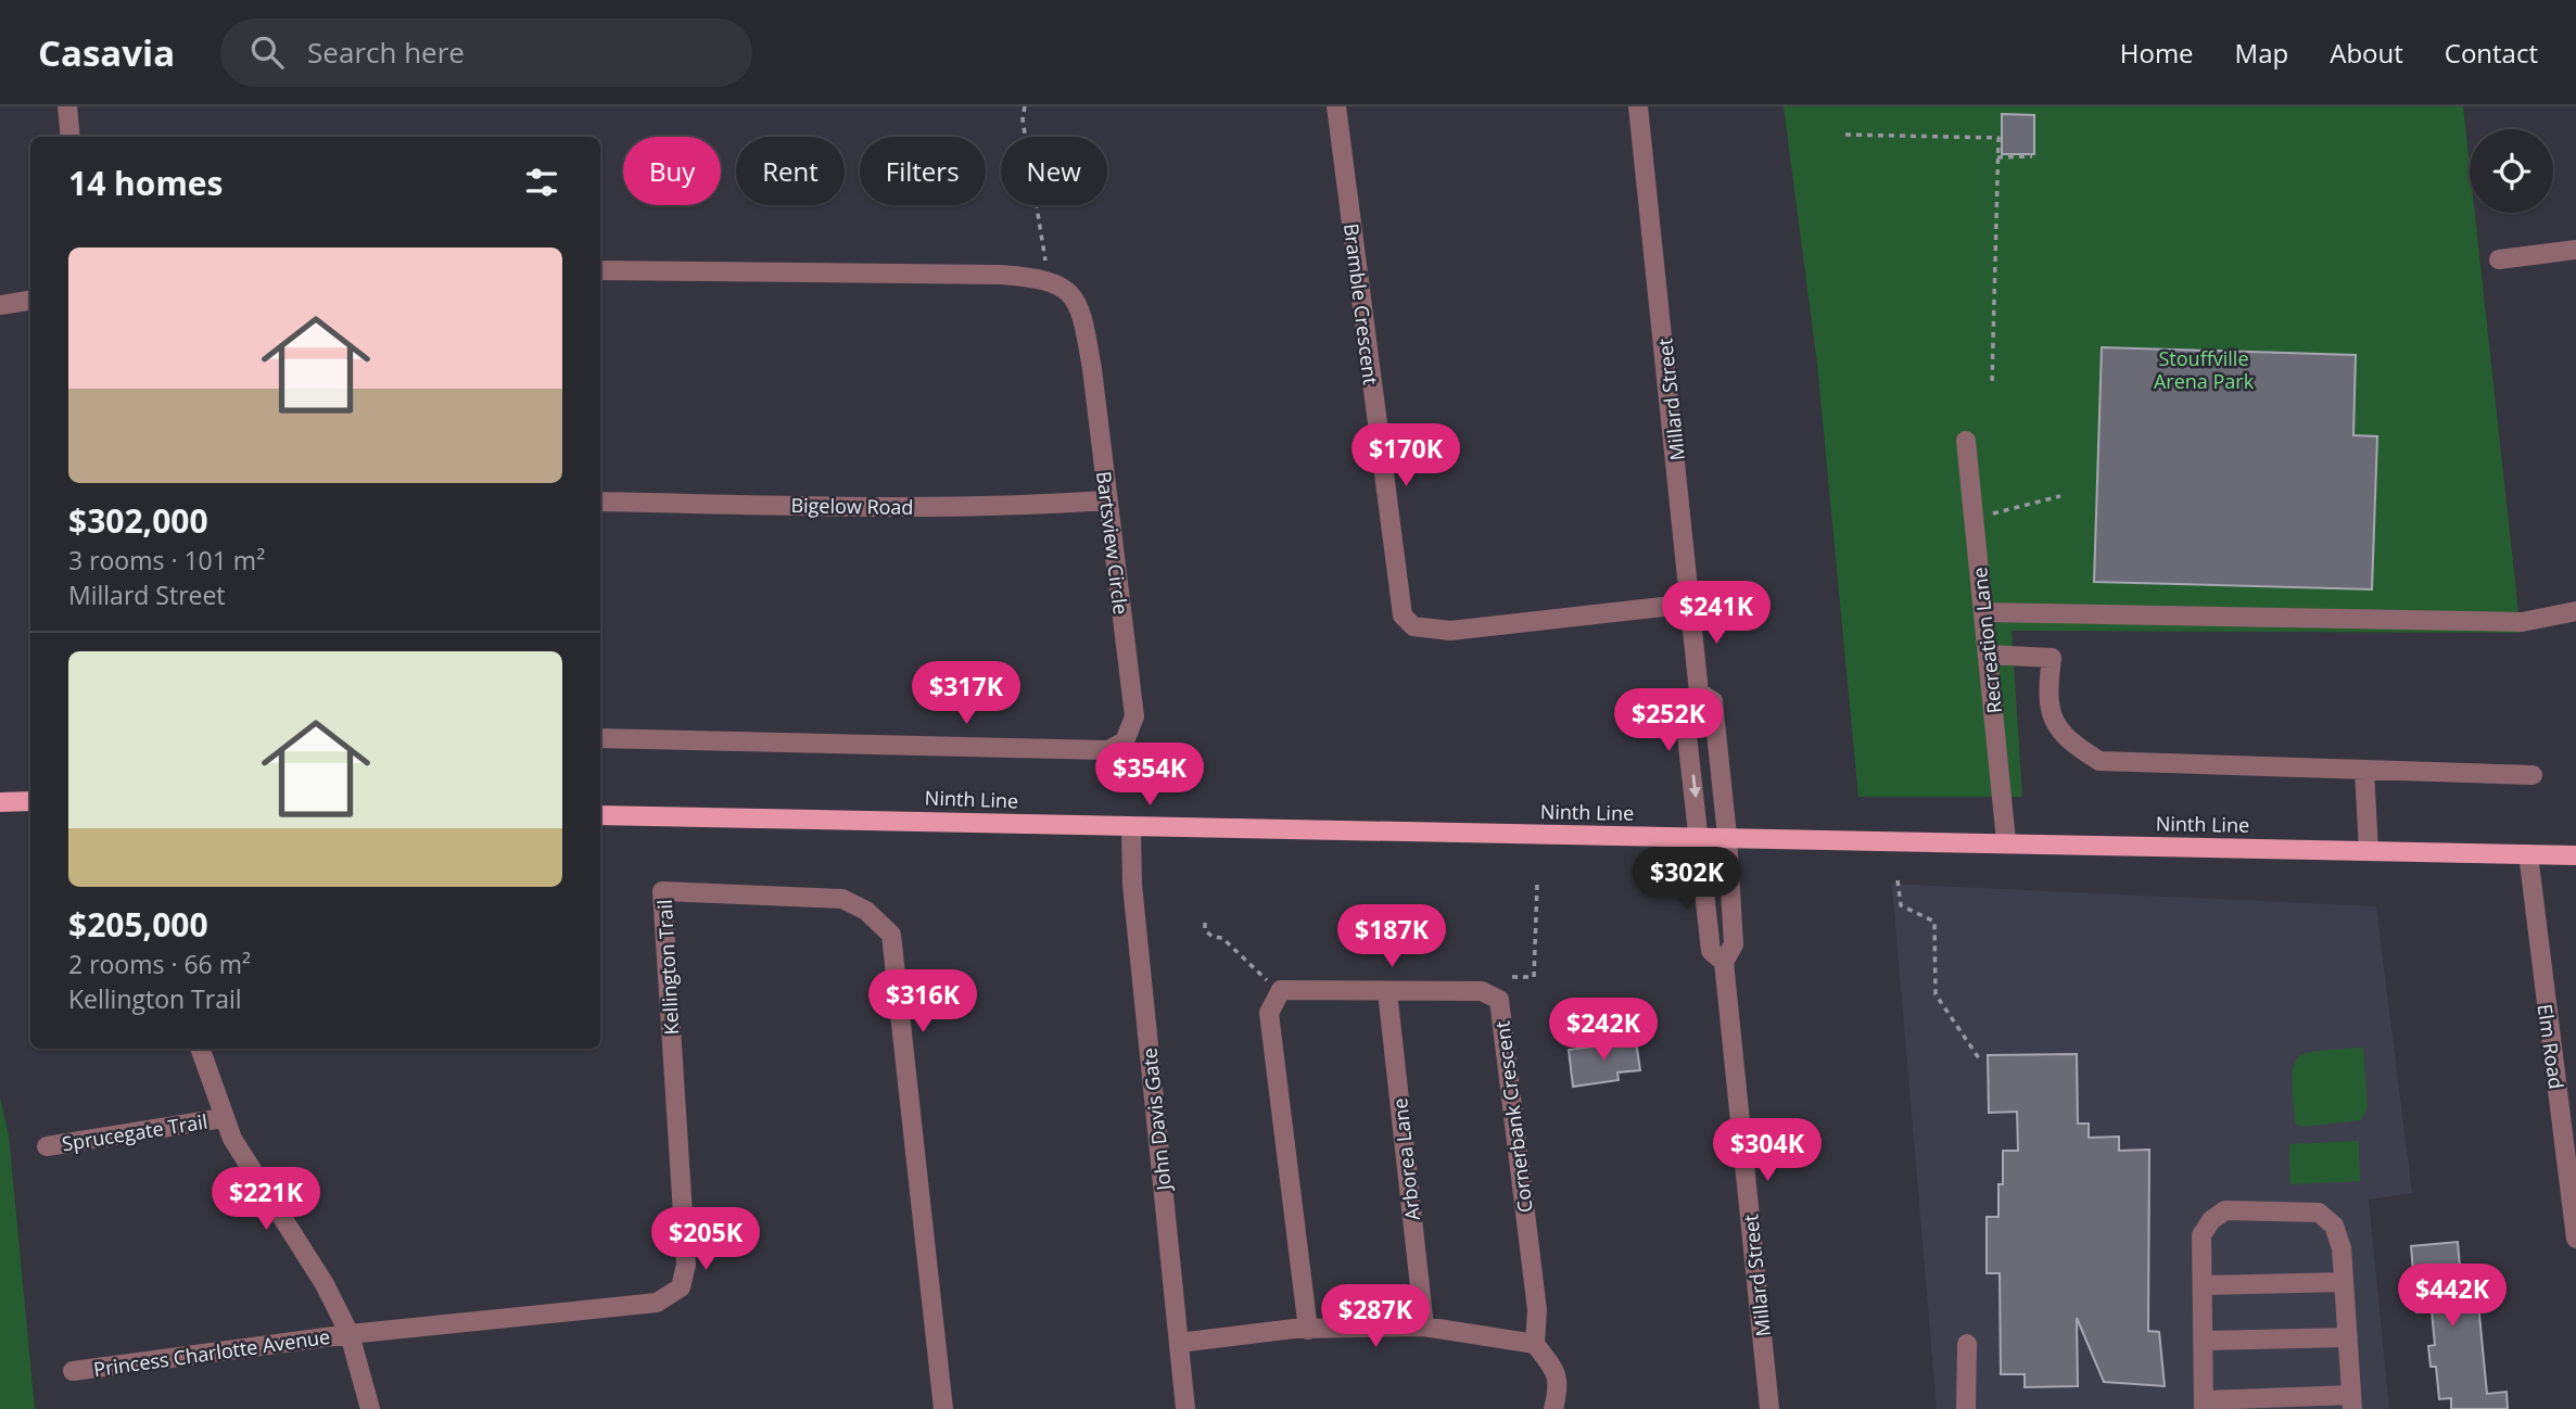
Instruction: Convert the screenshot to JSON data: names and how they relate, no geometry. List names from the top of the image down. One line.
{"streets":{"main road":["Ninth Line"],"street":["Bramble Crescent","Millard Street","Bigelow Road","Bartsview Circle","Recreation Lane","Kellington Trail","Elm Road","Cornerbank Crescent","John Davis Gate","Sprucegate Trail","Arborea Lane","Princess Charlotte Avenue"]},"crossings":[["Bramble Crescent","Millard Street"],["Millard Street","Ninth Line"],["Bigelow Road","Bartsview Circle"],["Recreation Lane","Ninth Line"],["Ninth Line","Elm Road"],["Ninth Line","John Davis Gate"],["Kellington Trail","Princess Charlotte Avenue"],["Cornerbank Crescent","Arborea Lane"]],"parks":["Stouffville Arena Park"],"page":{"header":"Casavia","search":"Search here","nav":["Home","Map","About","Contact"],"chip":["Buy","Rent","Filters","New"],"heading":"14 homes","list":[{"name":"$302,000","note":"3 rooms · 101 m² · Millard Street"},{"name":"$205,000","note":"2 rooms · 66 m² · Kellington Trail"}],"price":["$170K","$241K","$317K","$252K","$354K","$302K","$187K","$316K","$242K","$304K","$221K","$205K","$442K","$287K"]}}
